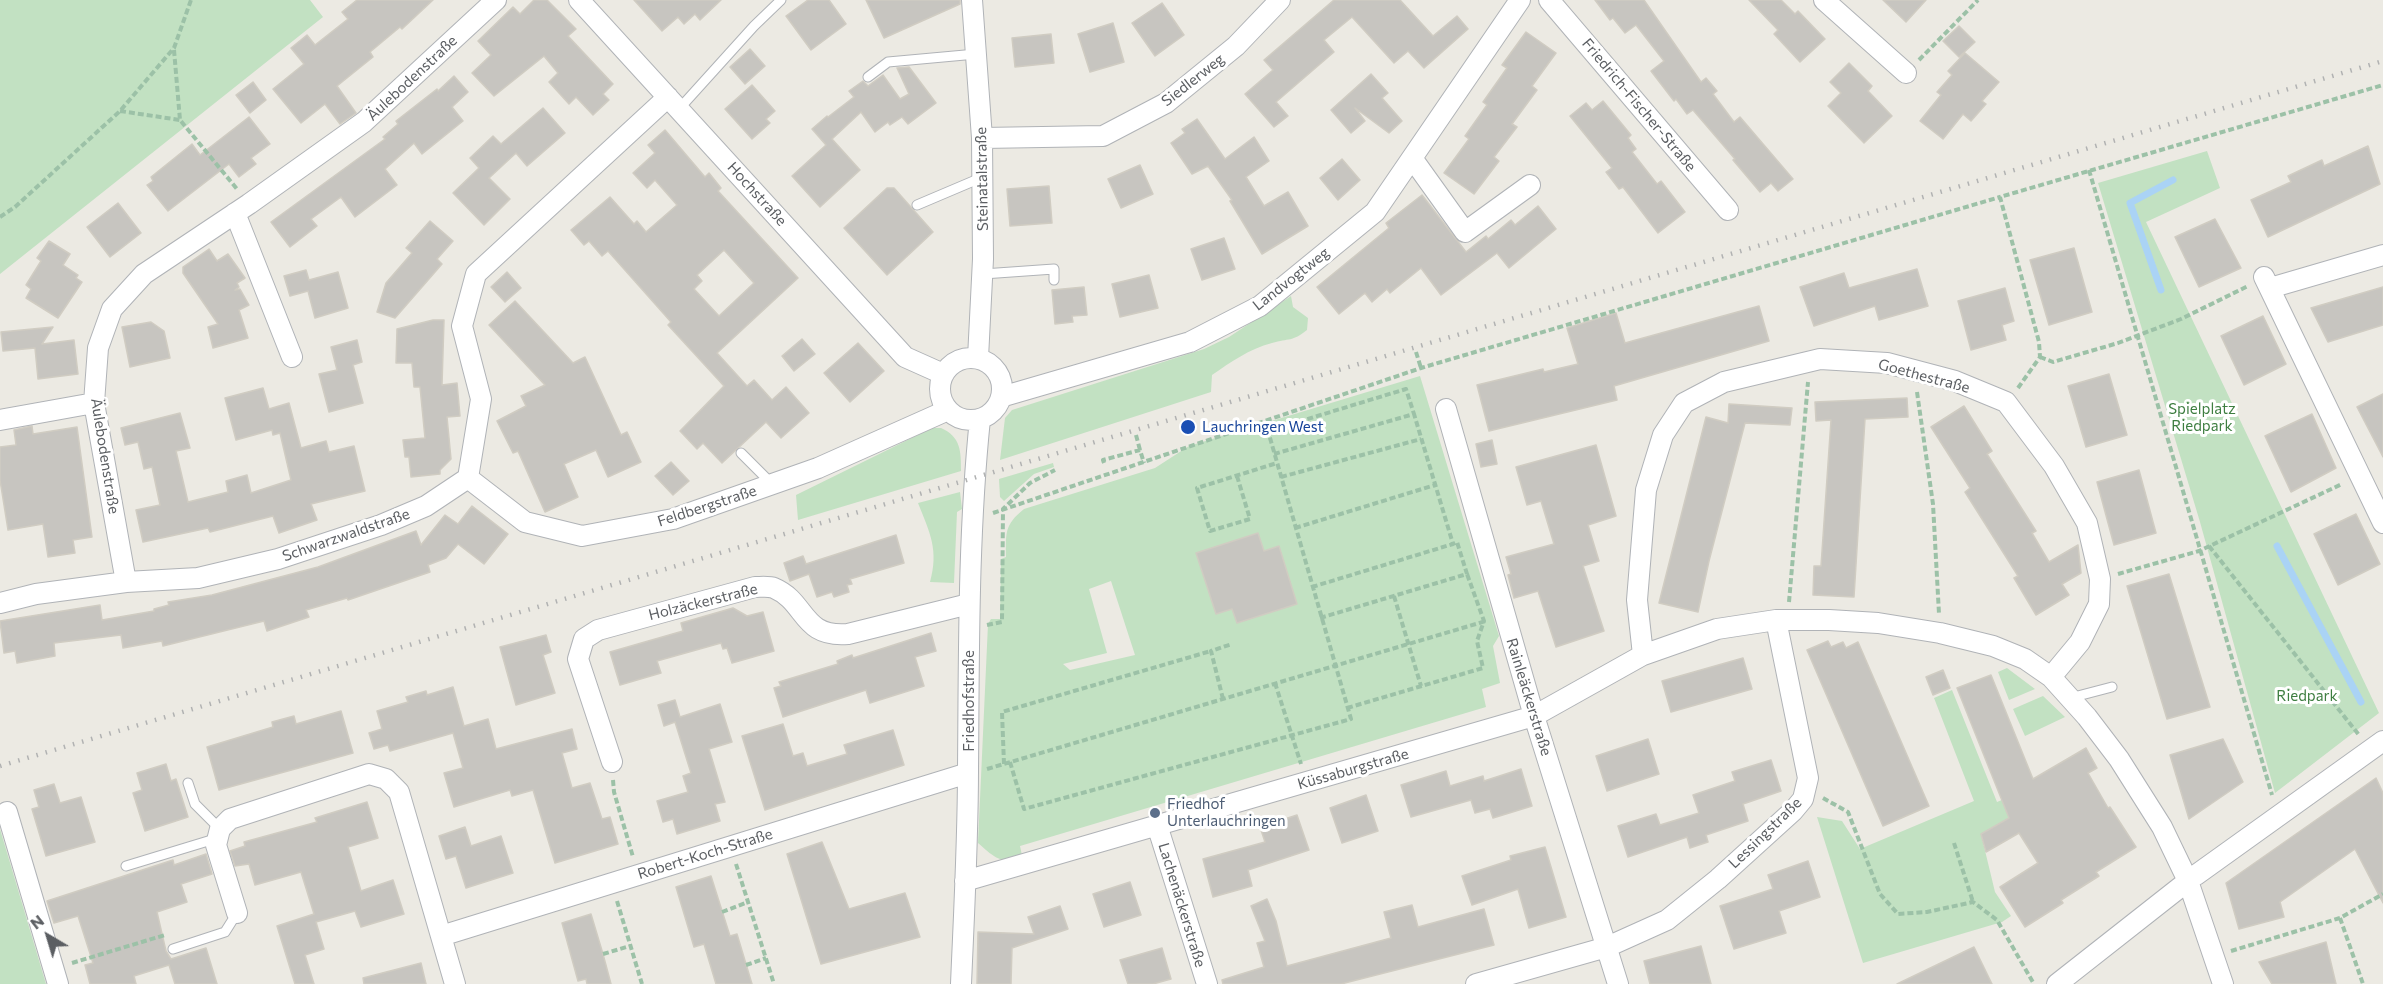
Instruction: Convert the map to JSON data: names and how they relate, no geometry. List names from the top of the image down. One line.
{"streets":{"street":["Äulebodenstraße","Siedlerweg","Friedrich-Fischer-Straße","Steinatalstraße","Hochstraße","Landvogtweg","Goethestraße","Feldbergstraße","Schwarzwaldstraße","Holzäckerstraße","Rainleäckerstraße","Friedhofstraße","Küssaburgstraße","Lessingstraße","Robert-Koch-Straße","Lachenäckerstraße"]},"crossings":[["Äulebodenstraße","Schwarzwaldstraße"],["Siedlerweg","Steinatalstraße"],["Steinatalstraße","Hochstraße"],["Steinatalstraße","Landvogtweg"],["Steinatalstraße","Feldbergstraße"],["Steinatalstraße","Friedhofstraße"],["Hochstraße","Landvogtweg"],["Hochstraße","Feldbergstraße"],["Hochstraße","Friedhofstraße"],["Landvogtweg","Feldbergstraße"],["Landvogtweg","Friedhofstraße"],["Goethestraße","Küssaburgstraße"],["Feldbergstraße","Schwarzwaldstraße"],["Feldbergstraße","Friedhofstraße"],["Holzäckerstraße","Friedhofstraße"],["Rainleäckerstraße","Küssaburgstraße"],["Rainleäckerstraße","Lessingstraße"],["Friedhofstraße","Küssaburgstraße"],["Friedhofstraße","Robert-Koch-Straße"],["Küssaburgstraße","Lessingstraße"],["Küssaburgstraße","Lachenäckerstraße"]],"parks":["Spielplatz Riedpark","Riedpark"],"places":["Lauchringen West","Friedhof Unterlauchringen"],"north":"top left"}
